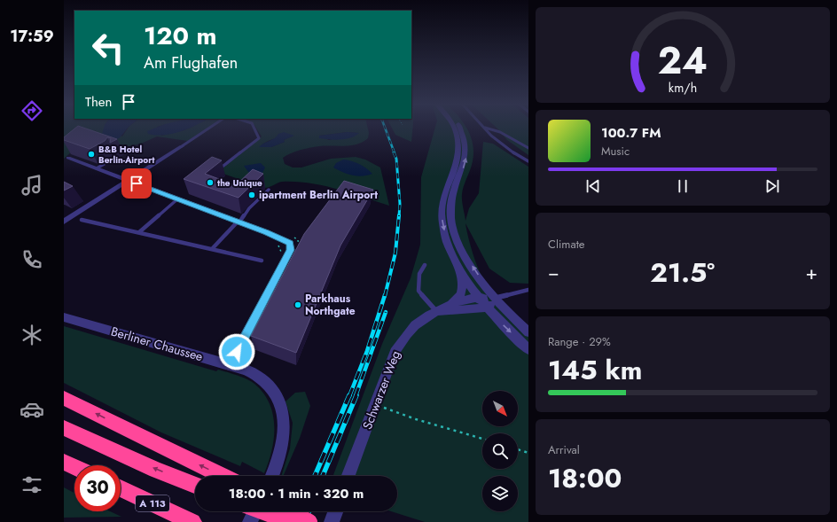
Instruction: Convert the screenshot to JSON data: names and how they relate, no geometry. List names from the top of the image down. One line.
{"streets":{"highway":["A 113"],"street":["Berliner Chaussee","Schwarzer Weg"]},"places":["B&B Hotel Berlin-Airport","the Unique","ipartment Berlin Airport","Parkhaus Northgate"],"north":"bottom right","page":{"tabs":"17:59","turn":["120 m","Am Flughafen"],"then":"Then","song":["100.7 FM","Music"],"tile":["Climate",["Range · 29%","145 km"],["Arrival","18:00"]],"heat":["−","21.5°","+"],"limit":"30","trip":"18:00 · 1 min · 320 m","gauge":["24","km/h"]}}
